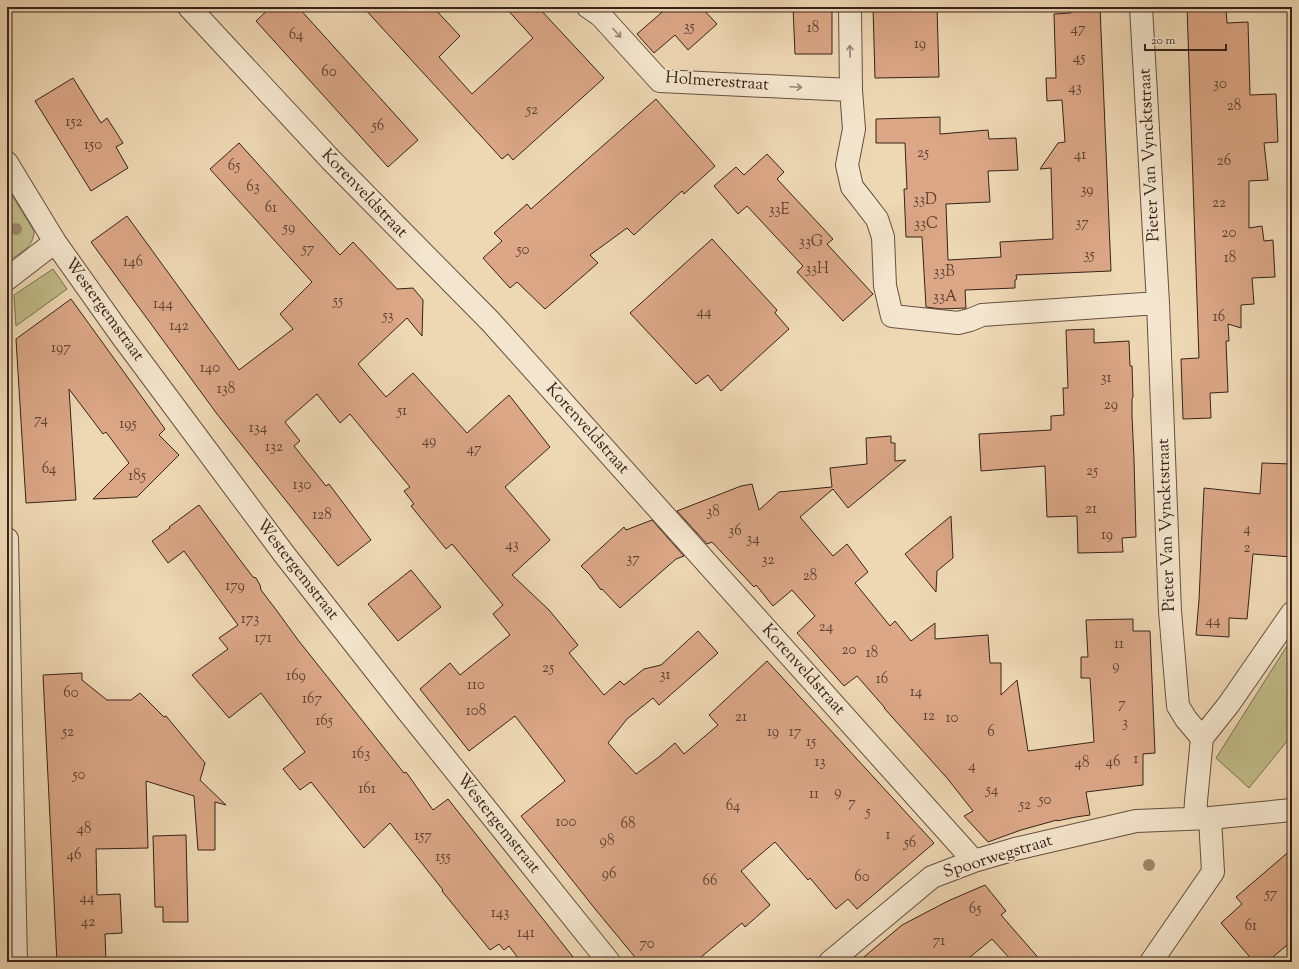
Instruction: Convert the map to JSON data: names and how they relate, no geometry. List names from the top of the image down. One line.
{"streets":{"street":["Holmerestraat","Pieter Van Vyncktstraat","Korenveldstraat","Westergemstraat","Spoorwegstraat"]},"crossings":[["Korenveldstraat","Spoorwegstraat"]],"one_way":["Holmerestraat"],"house_numbers":["35","18","47","64","19","45","60","30","43","28","52","152","56","150","25","41","26","65","63","39","33D","22","61","33E","37","33C","59","20","33G","57","50","35","18","146","33H","33B","33A","55","144","44","53","16","142","197","140","31","138","29","51","74","195","134","49","132","47","64","25","185","130","21","38","128","4","36","19","34","43","2","37","32","28","179","173","44","24","171","11","20","18","9","25","31","169","16","110","14","60","167","7","108","12","21","10","165","3","52","19","17","6","15","163","1","13","46","48","4","50","161","54","9","11","50","7","52","64","5","100","68","48","1","157","98","56","46","155","96","60","66","57","44","65","143","42","61","141","71","70"],"scale_bar":"20 m"}
